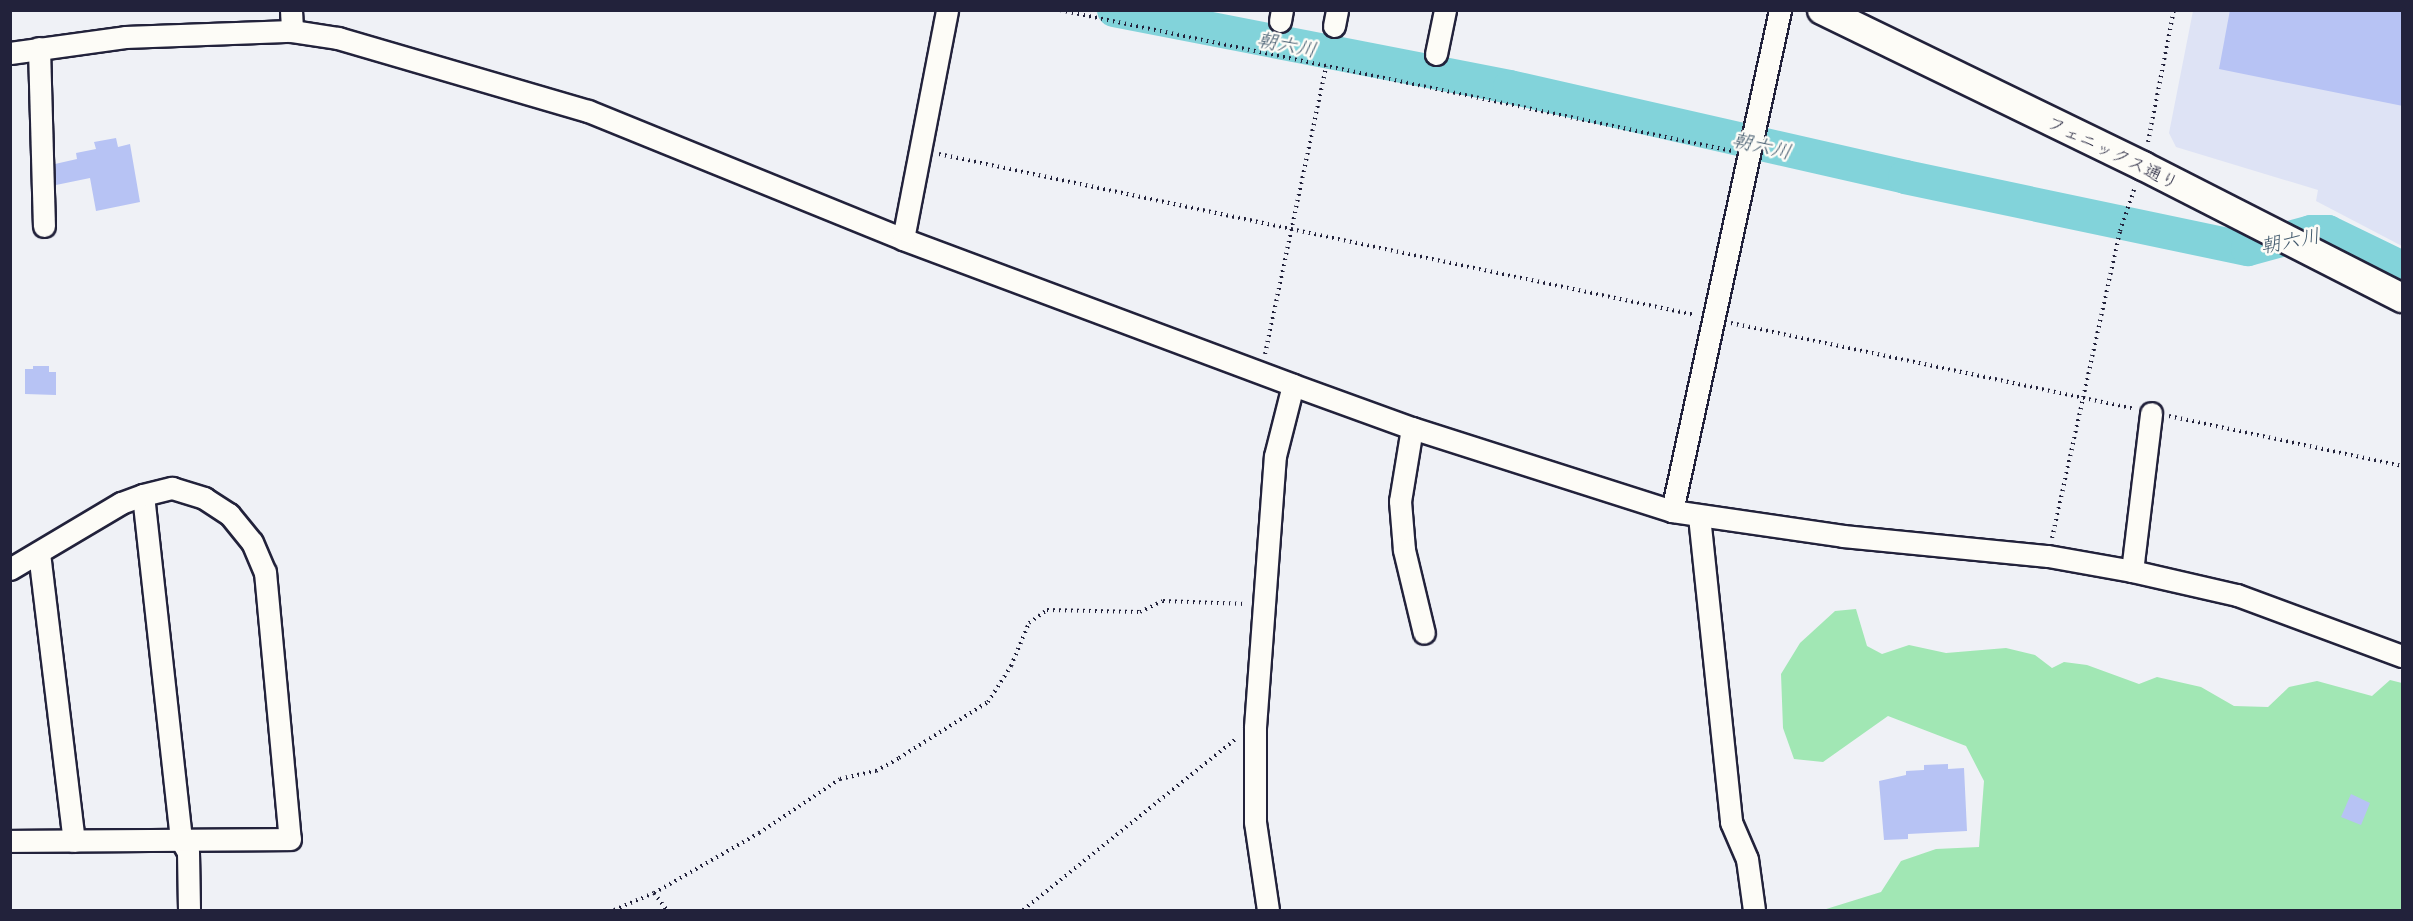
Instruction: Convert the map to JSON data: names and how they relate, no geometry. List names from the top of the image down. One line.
{"streets":{"main road":["フェニックス通り"]},"water":["朝六川"]}
